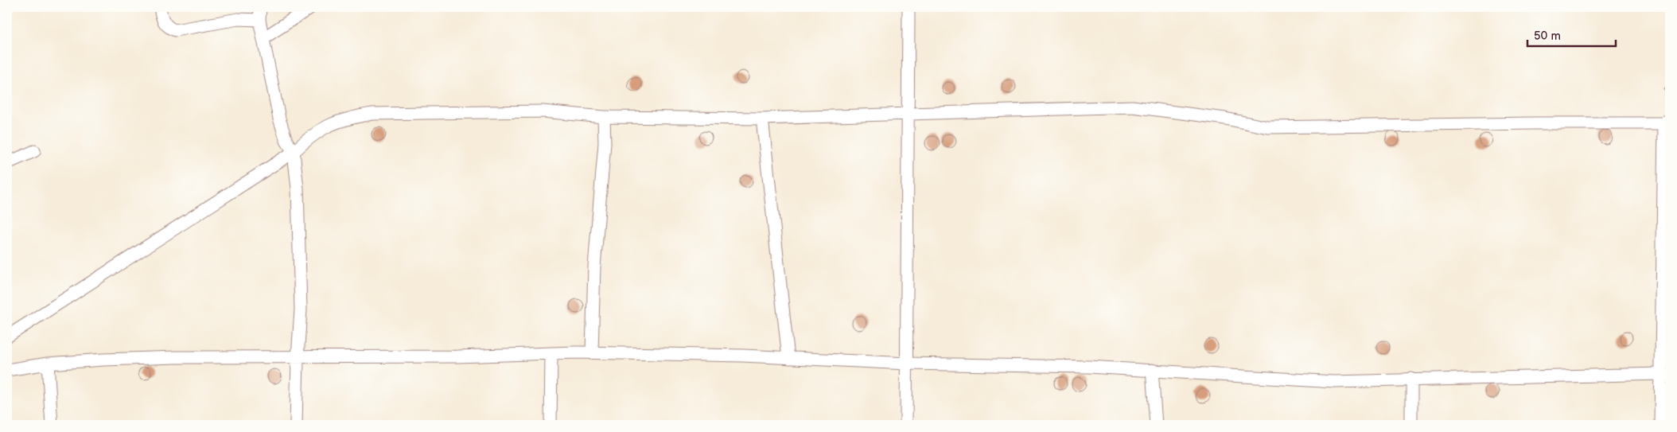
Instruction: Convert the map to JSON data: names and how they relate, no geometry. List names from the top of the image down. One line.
{"scale_bar":"50 m"}
